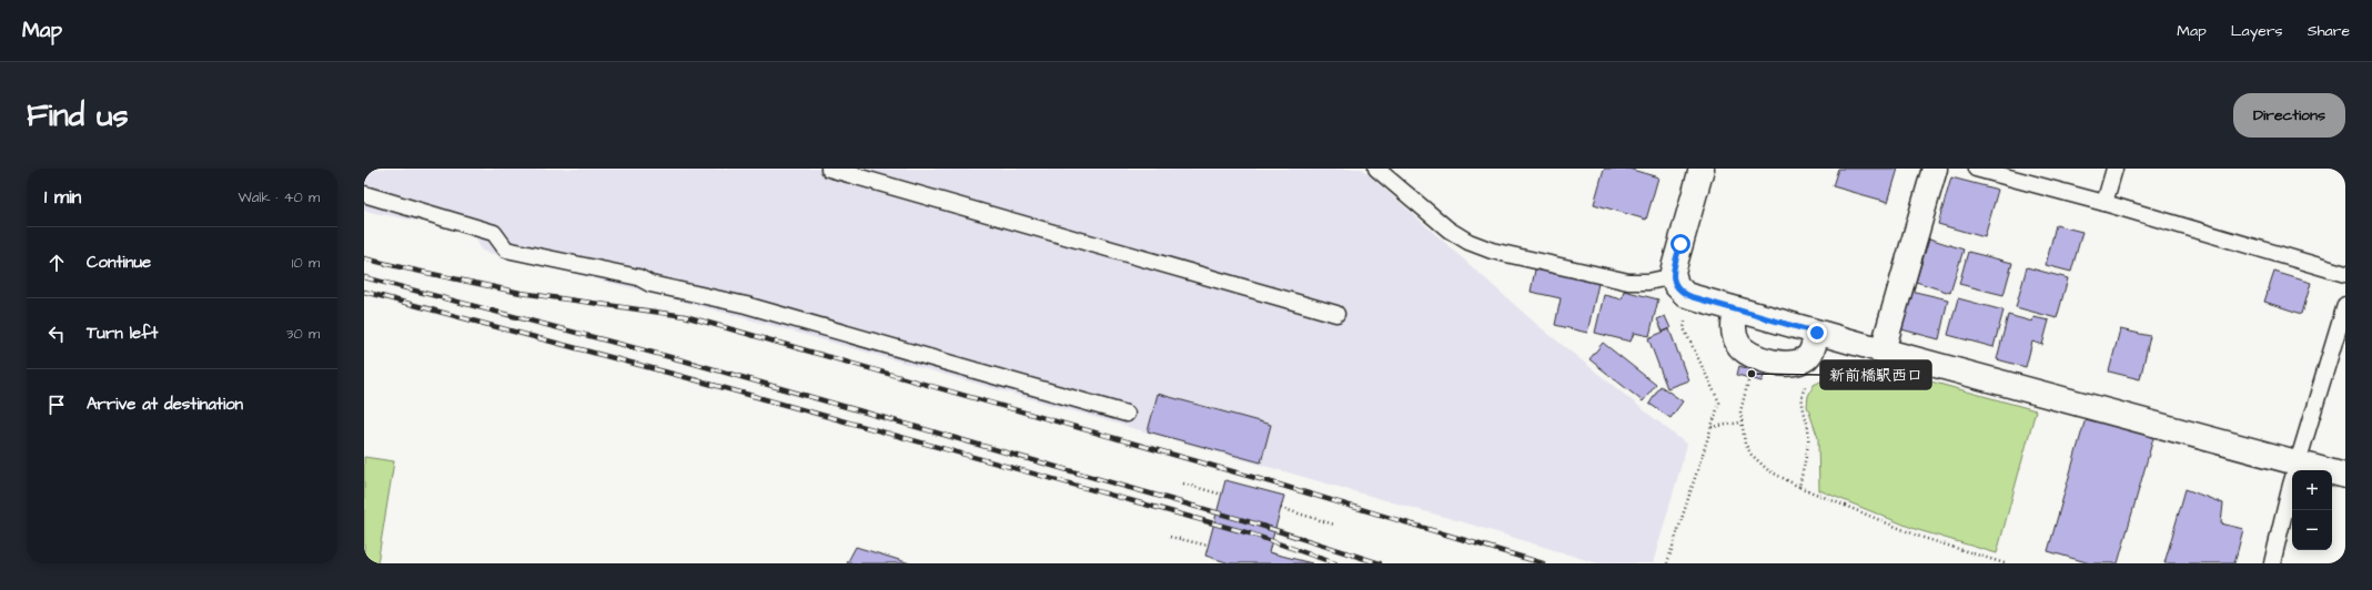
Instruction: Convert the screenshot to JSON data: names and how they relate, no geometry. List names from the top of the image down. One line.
{"places":["新前橋駅西口"],"page":{"header":"Map","nav":["Map","Layers","Share"],"buttons":"Directions","title":"Find us","heading":["1 min","Walk · 40 m"],"list":[["Continue","10 m"],["Turn left","30 m"],"Arrive at destination"],"map_buttons":["+","−"]}}
